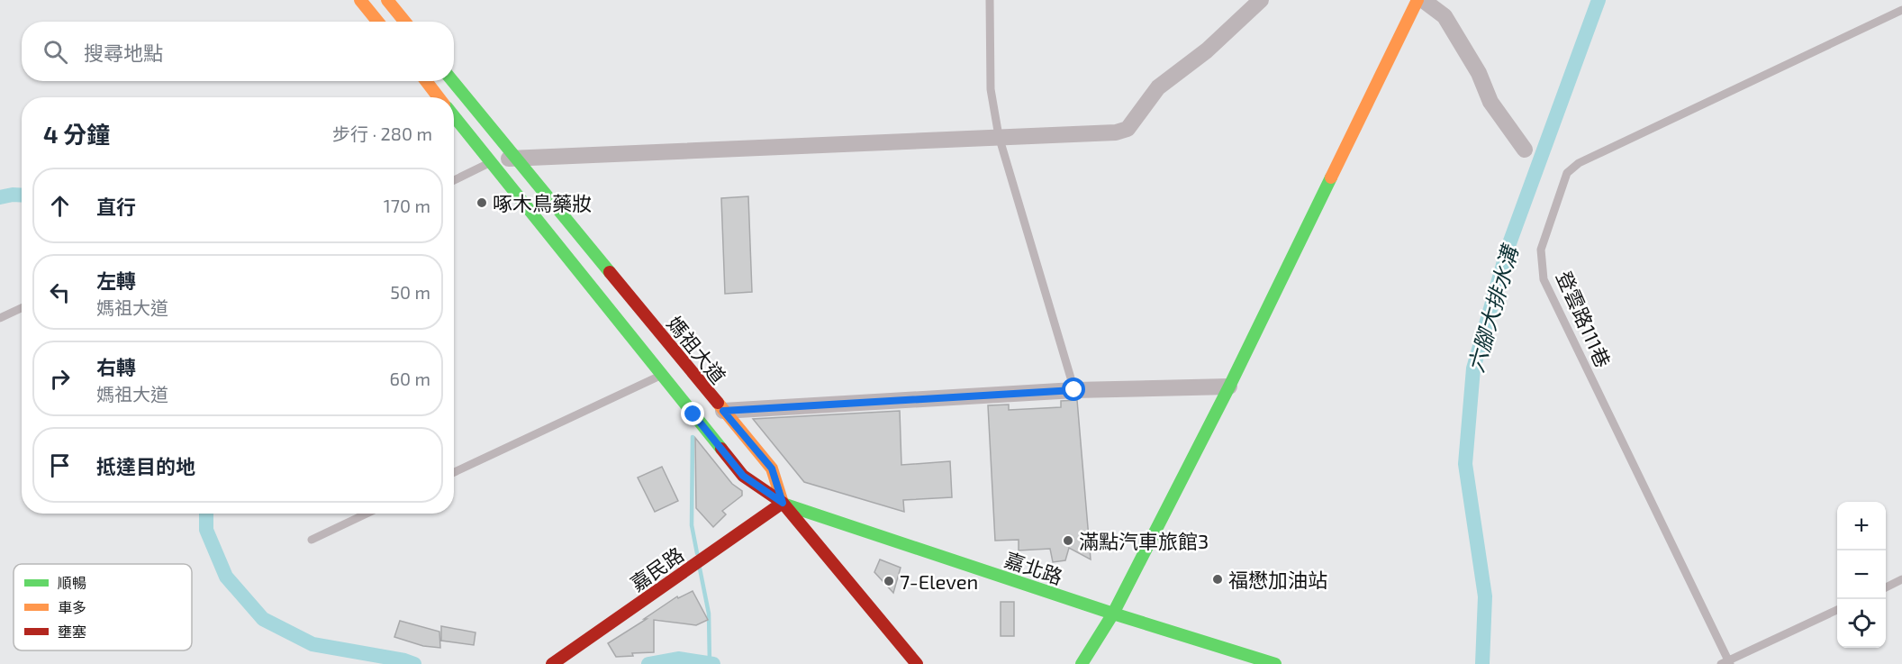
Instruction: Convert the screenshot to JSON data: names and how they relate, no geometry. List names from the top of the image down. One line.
{"streets":{"main road":["媽祖大道","嘉北路","嘉民路"],"lane":["登雲路111巷"]},"crossings":[["媽祖大道","嘉北路"],["媽祖大道","嘉民路"],["嘉北路","嘉民路"]],"water":["六腳大排水溝"],"places":["啄木鳥藥妝","滿點汽車旅館3","福懋加油站","7-Eleven"],"legend":["順暢","車多","壅塞"],"page":{"search":"搜尋地點","heading":["4 分鐘","步行 · 280 m"],"list":[["直行","170 m"],["左轉","媽祖大道","50 m"],["右轉","媽祖大道","60 m"],"抵達目的地"],"map_buttons":["+","−"]}}
